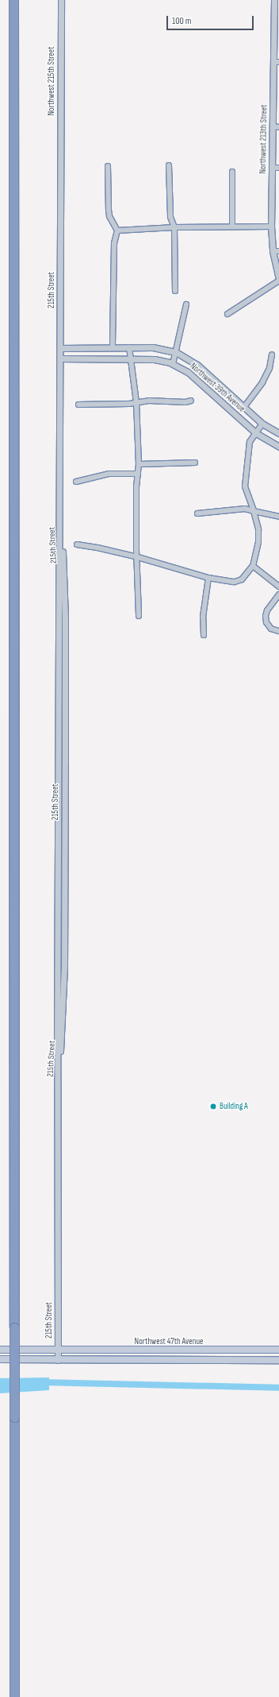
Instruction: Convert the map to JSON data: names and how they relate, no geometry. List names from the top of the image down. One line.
{"streets":{"main road":["Northwest 47th Avenue"],"street":["Northwest 215th Street","Northwest 213th Street","215th Street","Northwest 39th Avenue"]},"crossings":[["Northwest 215th Street","215th Street"],["215th Street","Northwest 39th Avenue"],["215th Street","Northwest 47th Avenue"]],"places":["Building A"],"scale_bar":"100 m"}
